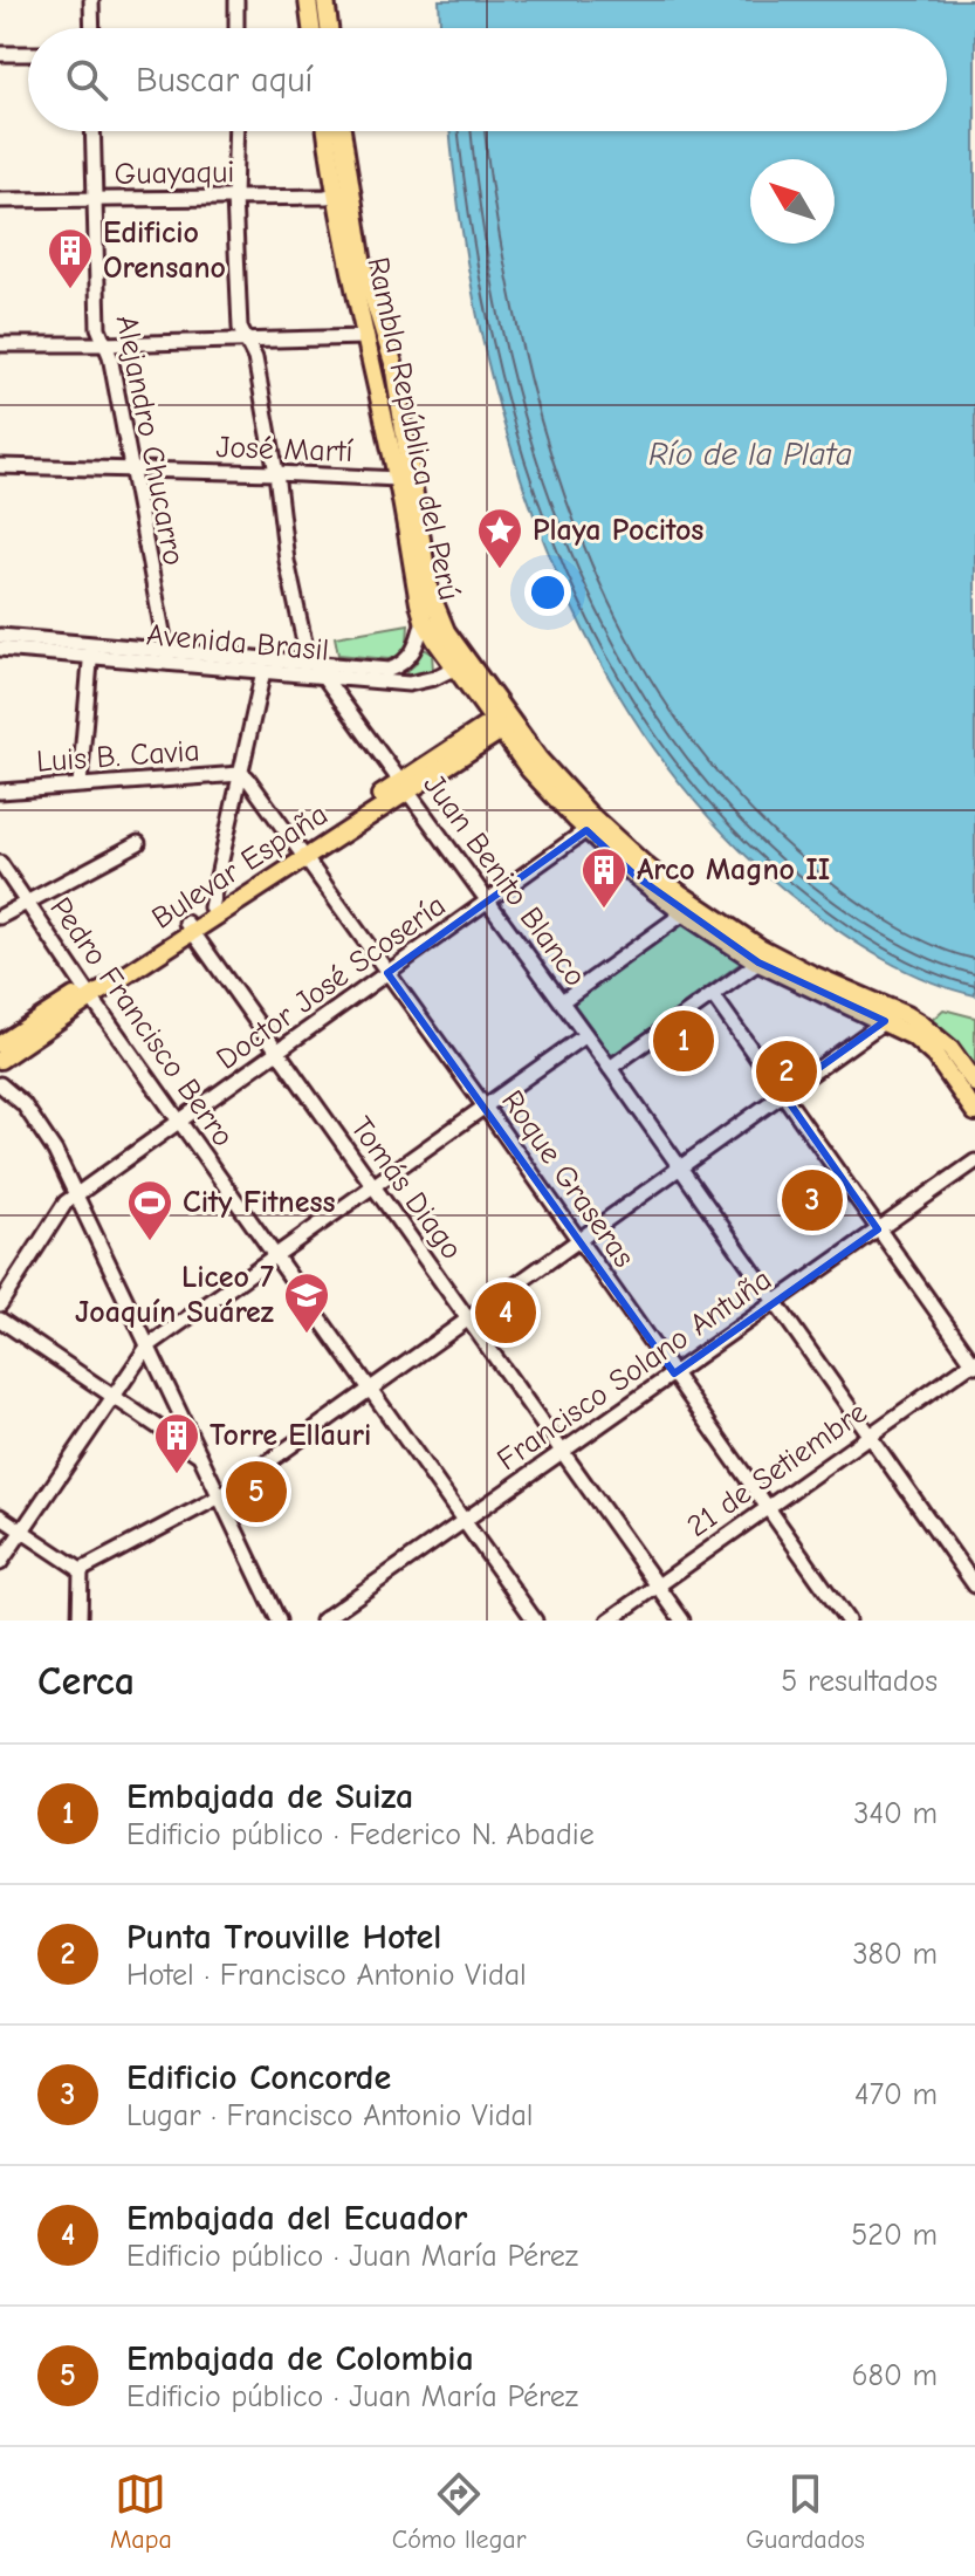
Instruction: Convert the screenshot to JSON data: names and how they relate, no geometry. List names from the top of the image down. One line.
{"streets":{"main road":["Rambla República del Perú","Bulevar España"],"street":["Guayaqui","Alejandro Chucarro","José Martí","Avenida Brasil","Luis B. Cavia","Juan Benito Blanco","Doctor José Scosería","Pedro Francisco Berro","Roque Graseras","Tomás Diago","Francisco Solano Antuña","21 de Setiembre"]},"crossings":[["Guayaqui","Rambla República del Perú"],["Guayaqui","Alejandro Chucarro"],["Guayaqui","Juan Benito Blanco"],["Rambla República del Perú","José Martí"],["Rambla República del Perú","Avenida Brasil"],["Rambla República del Perú","Bulevar España"],["Rambla República del Perú","Doctor José Scosería"],["Alejandro Chucarro","José Martí"],["Alejandro Chucarro","Avenida Brasil"],["José Martí","Juan Benito Blanco"],["Avenida Brasil","Juan Benito Blanco"],["Luis B. Cavia","Roque Graseras"],["Bulevar España","Juan Benito Blanco"],["Bulevar España","Pedro Francisco Berro"],["Bulevar España","Roque Graseras"],["Bulevar España","Tomás Diago"],["Juan Benito Blanco","Doctor José Scosería"],["Juan Benito Blanco","Francisco Solano Antuña"],["Juan Benito Blanco","21 de Setiembre"],["Doctor José Scosería","Pedro Francisco Berro"],["Doctor José Scosería","Roque Graseras"],["Doctor José Scosería","Tomás Diago"],["Pedro Francisco Berro","Francisco Solano Antuña"],["Roque Graseras","Francisco Solano Antuña"],["Roque Graseras","21 de Setiembre"],["Tomás Diago","Francisco Solano Antuña"],["Tomás Diago","21 de Setiembre"]],"water":["Río de la Plata"],"places":{"building":["Edificio Orensano","Arco Magno II","Torre Ellauri"],"place":["Playa Pocitos"],"sports":["City Fitness"],"school or university":["Liceo 7 Joaquín Suárez"]},"north":"top left","page":{"search":"Buscar aquí","pins":["1","2","3","4","5"],"heading":["Cerca","5 resultados"],"list":[{"mark":"1","name":"Embajada de Suiza","note":"Edificio público · Federico N. Abadie","value":"340 m"},{"mark":"2","name":"Punta Trouville Hotel","note":"Hotel · Francisco Antonio Vidal","value":"380 m"},{"mark":"3","name":"Edificio Concorde","note":"Lugar · Francisco Antonio Vidal","value":"470 m"},{"mark":"4","name":"Embajada del Ecuador","note":"Edificio público · Juan María Pérez","value":"520 m"},{"mark":"5","name":"Embajada de Colombia","note":"Edificio público · Juan María Pérez","value":"680 m"}],"nav":["Mapa","Cómo llegar","Guardados"]}}
